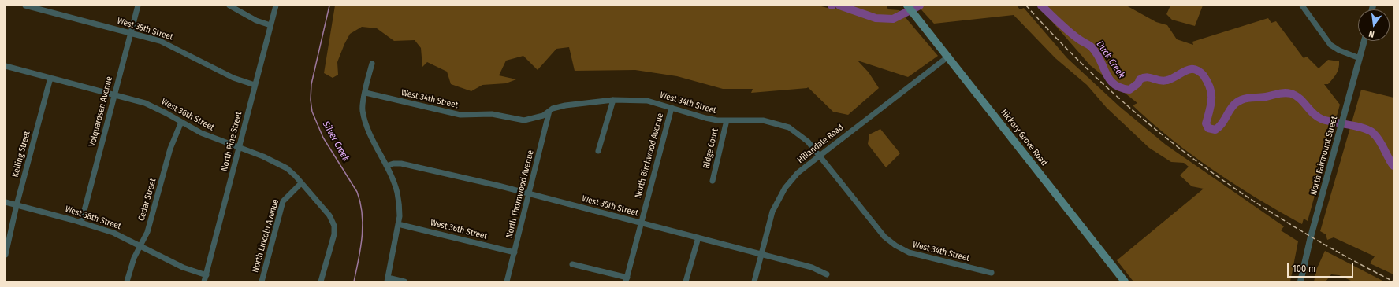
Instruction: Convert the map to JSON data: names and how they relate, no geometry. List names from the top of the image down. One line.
{"streets":{"main road":["Hickory Grove Road"],"street":["West 35th Street","West 34th Street","Volquardsen Avenue","West 36th Street","North Pine Street","Hillandale Road","Ridge Court","Kelling Street","North Birchwood Avenue","North Fairmount Street","North Thornwood Avenue","Cedar Street","West 38th Street","North Lincoln Avenue"]},"crossings":[["West 35th Street","Volquardsen Avenue"],["West 35th Street","North Pine Street"],["West 35th Street","Hillandale Road"],["West 35th Street","North Birchwood Avenue"],["West 35th Street","North Thornwood Avenue"],["West 34th Street","Hillandale Road"],["West 34th Street","Ridge Court"],["West 34th Street","North Birchwood Avenue"],["West 34th Street","North Thornwood Avenue"],["Volquardsen Avenue","West 36th Street"],["Volquardsen Avenue","West 38th Street"],["West 36th Street","North Pine Street"],["West 36th Street","Kelling Street"],["West 36th Street","North Thornwood Avenue"],["West 36th Street","Cedar Street"],["West 36th Street","North Lincoln Avenue"],["Hickory Grove Road","Hillandale Road"],["North Pine Street","West 38th Street"],["Kelling Street","West 38th Street"],["Cedar Street","West 38th Street"]],"water":["Duck Creek","Silver Creek"],"scale_bar":"100 m","north":"bottom"}
